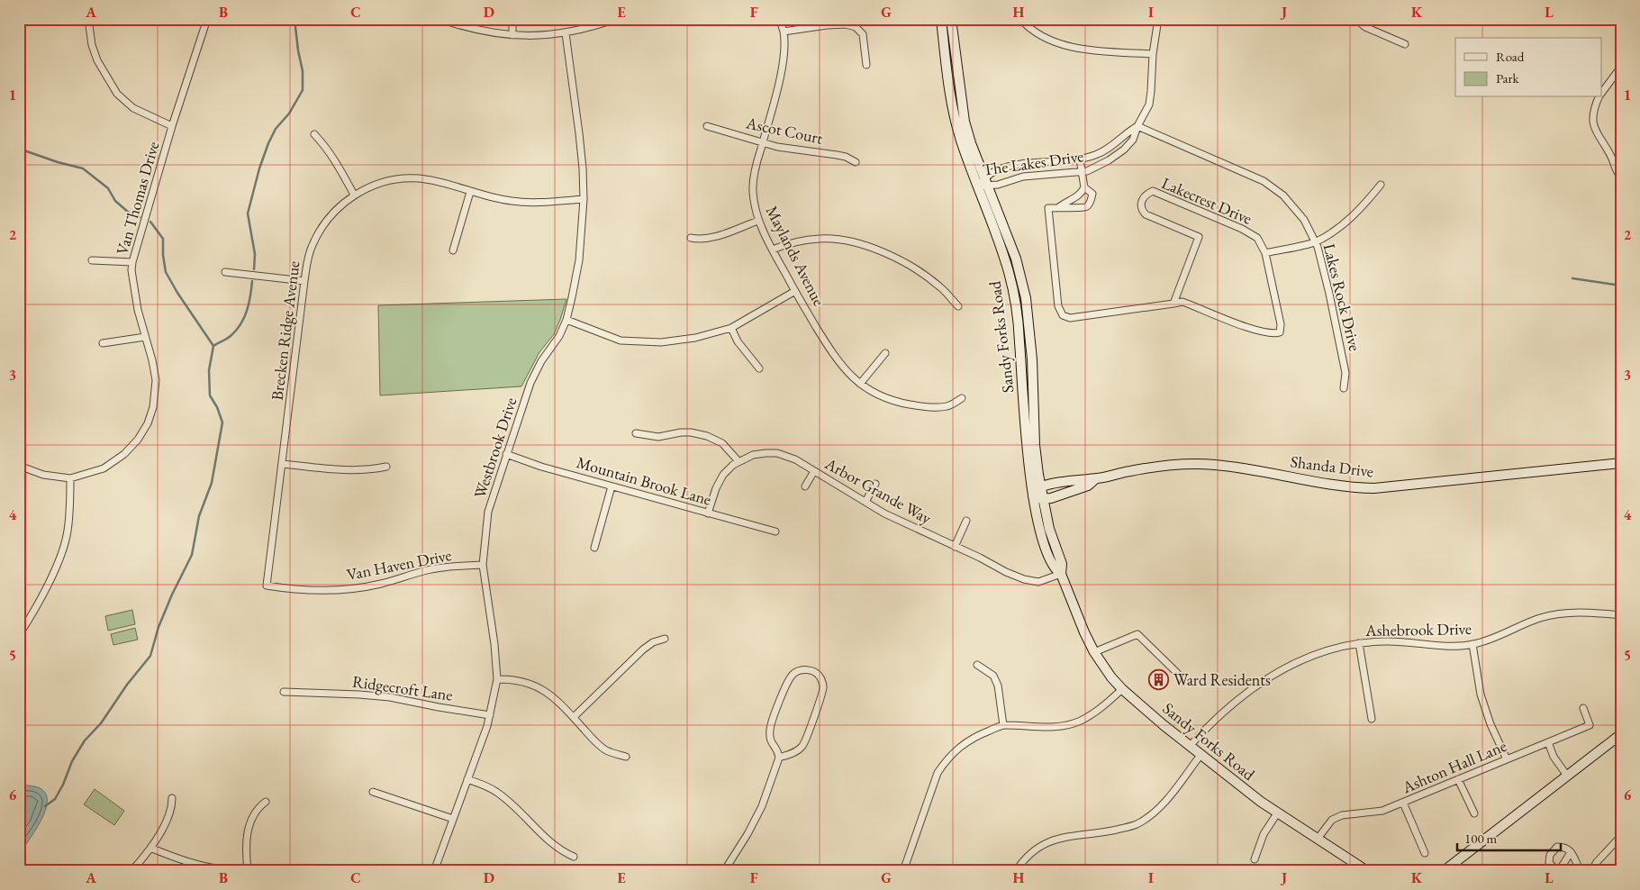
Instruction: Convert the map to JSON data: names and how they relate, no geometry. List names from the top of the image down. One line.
{"streets":{"street":["Ascot Court","The Lakes Drive","Van Thomas Drive","Lakecrest Drive","Maylands Avenue","Lakes Rock Drive","Brecken Ridge Avenue","Sandy Forks Road","Westbrook Drive","Shanda Drive","Mountain Brook Lane","Arbor Grande Way","Van Haven Drive","Ashebrook Drive","Ridgecroft Lane","Ashton Hall Lane"]},"crossings":[["Ascot Court","Maylands Avenue"],["The Lakes Drive","Lakes Rock Drive"],["The Lakes Drive","Sandy Forks Road"],["Brecken Ridge Avenue","Westbrook Drive"],["Brecken Ridge Avenue","Van Haven Drive"],["Sandy Forks Road","Shanda Drive"],["Sandy Forks Road","Arbor Grande Way"],["Sandy Forks Road","Ashebrook Drive"],["Sandy Forks Road","Ashton Hall Lane"],["Westbrook Drive","Mountain Brook Lane"],["Westbrook Drive","Van Haven Drive"],["Westbrook Drive","Ridgecroft Lane"],["Mountain Brook Lane","Arbor Grande Way"]],"places":{"building":["Ward Residents"]},"legend":["Road","Park"],"scale_bar":"100 m","grid":{"columns":["A","B","C","D","E","F","G","H","I","J","K","L"],"rows":["1","2","3","4","5","6"]}}
